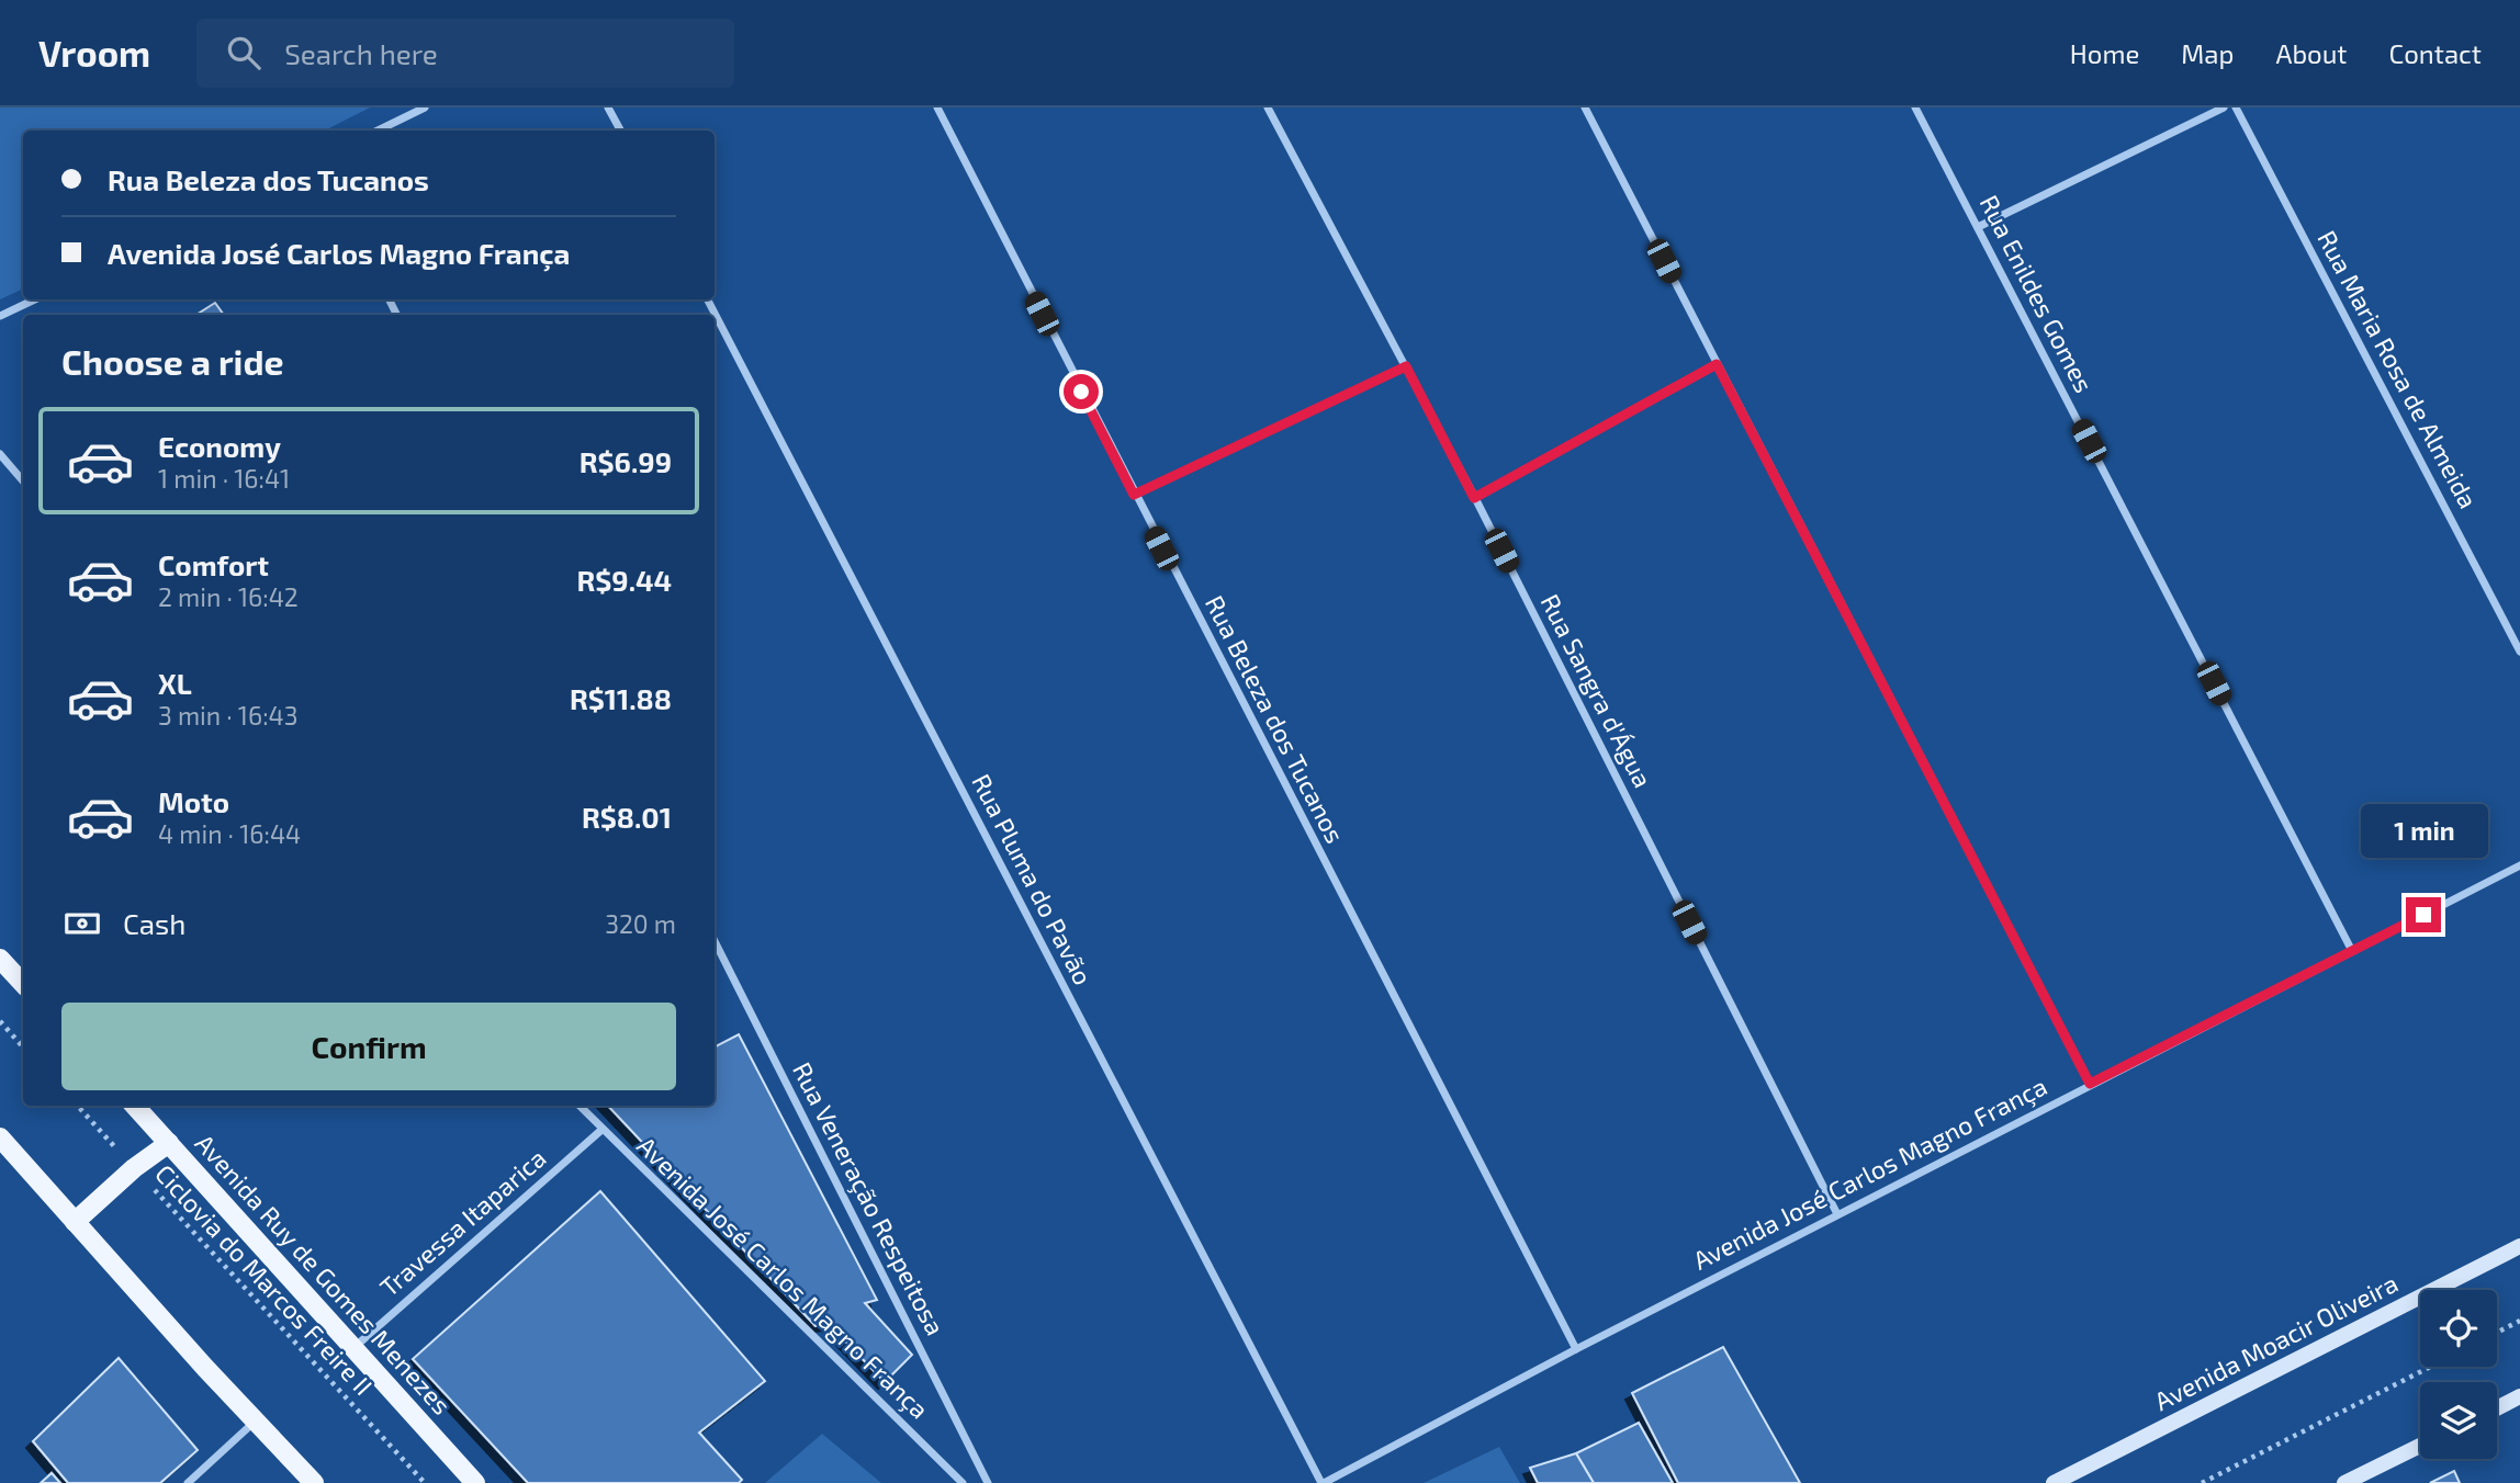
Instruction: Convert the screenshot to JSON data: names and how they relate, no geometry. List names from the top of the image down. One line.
{"streets":{"main road":["Avenida Ruy de Gomes Menezes","Avenida Moacir Oliveira"],"street":["Rua Enildes Gomes","Rua Maria Rosa de Almeida","Rua Sangra d'Água","Rua Beleza dos Tucanos","Rua Pluma do Pavão","Avenida José Carlos Magno França","Rua Veneração Respeitosa","Travessa Itaparica"],"path":["Ciclovia do Marcos Freire II"]},"crossings":[["Rua Enildes Gomes","Avenida José Carlos Magno França"],["Rua Sangra d'Água","Avenida José Carlos Magno França"],["Rua Beleza dos Tucanos","Avenida José Carlos Magno França"],["Rua Pluma do Pavão","Avenida José Carlos Magno França"],["Avenida José Carlos Magno França","Travessa Itaparica"],["Travessa Itaparica","Avenida Ruy de Gomes Menezes"]],"page":{"header":"Vroom","search":"Search here","nav":["Home","Map","About","Contact"],"banner":["Rua Beleza dos Tucanos","Avenida José Carlos Magno França"],"heading":"Choose a ride","list":[{"name":"Economy","note":"1 min · 16:41","value":"R$6.99"},{"name":"Comfort","note":"2 min · 16:42","value":"R$9.44"},{"name":"XL","note":"3 min · 16:43","value":"R$11.88"},{"name":"Moto","note":"4 min · 16:44","value":"R$8.01"}],"bubble":"1 min","pay":["Cash","320 m"],"buttons":"Confirm"}}
